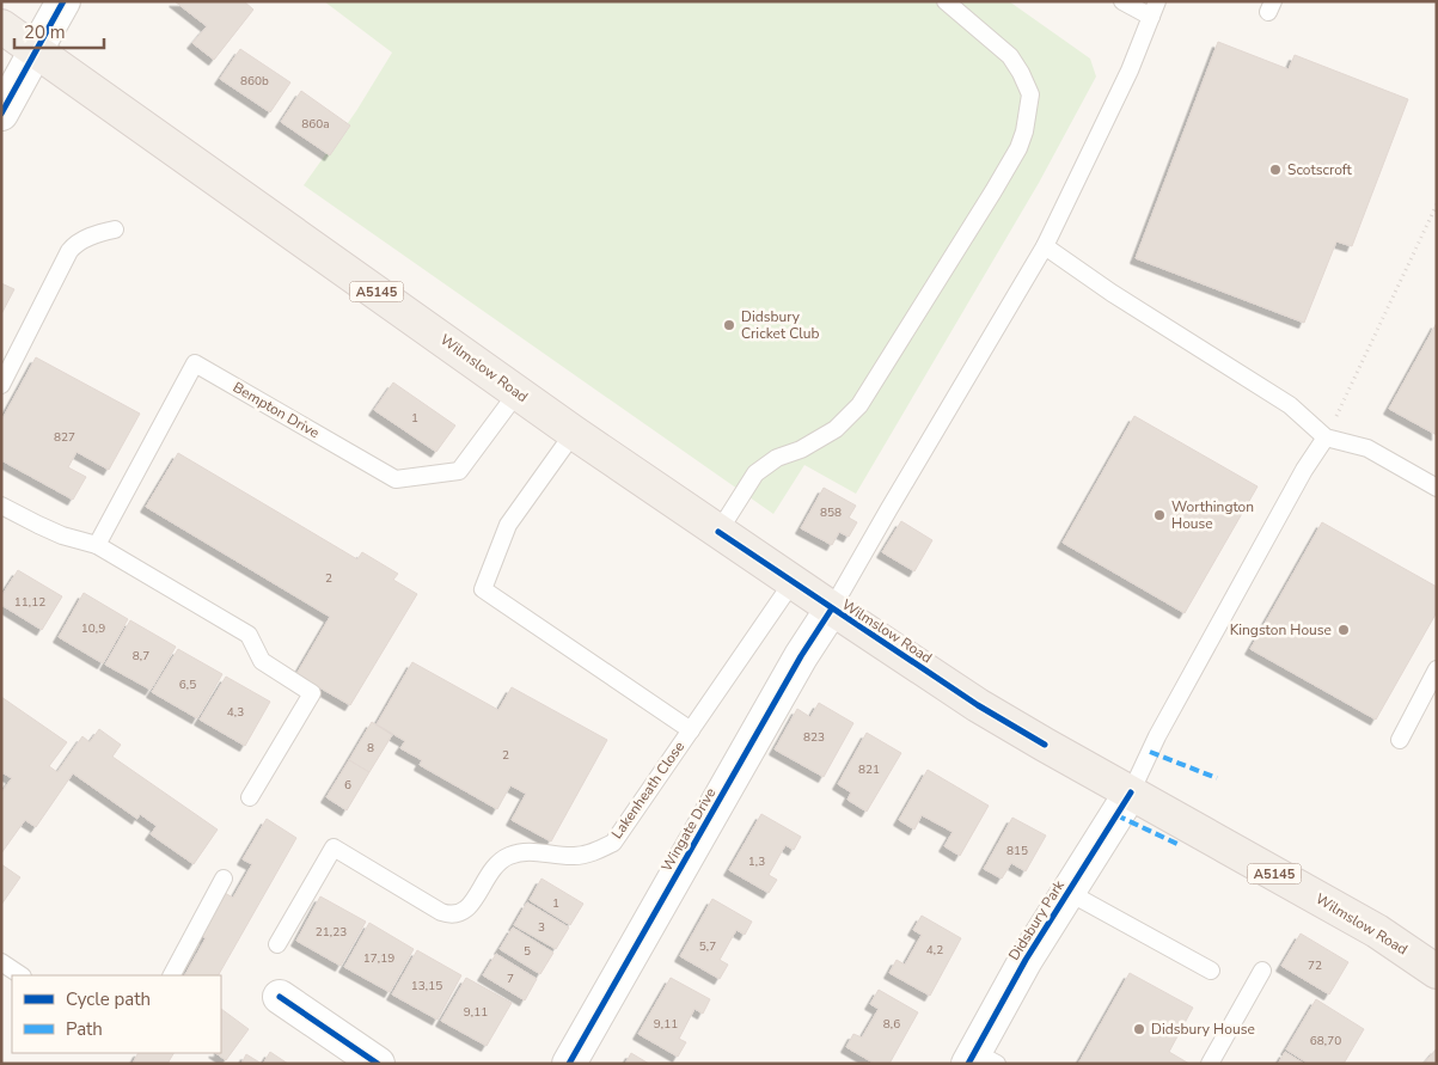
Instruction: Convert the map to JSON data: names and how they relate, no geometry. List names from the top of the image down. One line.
{"streets":{"main road":["A5145","Wilmslow Road"],"street":["Wingate Drive","Didsbury Park"],"lane":["Bempton Drive","Lakenheath Close"]},"crossings":[["Wilmslow Road","Bempton Drive"],["Wilmslow Road","Lakenheath Close"],["Wilmslow Road","Wingate Drive"],["Wilmslow Road","Didsbury Park"]],"places":["Scotscroft","Didsbury Cricket Club","Worthington House","Kingston House","Didsbury House"],"house_numbers":["860b","860a","1","827","858","2","11,12","10,9","8,7","6,5","4,3","823","8","2","821","6","815","1,3","1","3","21,23","5,7","4,2","5","17,19","72","7","13,15","9,11","9,11","8,6","68,70"],"legend":["Cycle path","Path"],"scale_bar":"20 m"}
